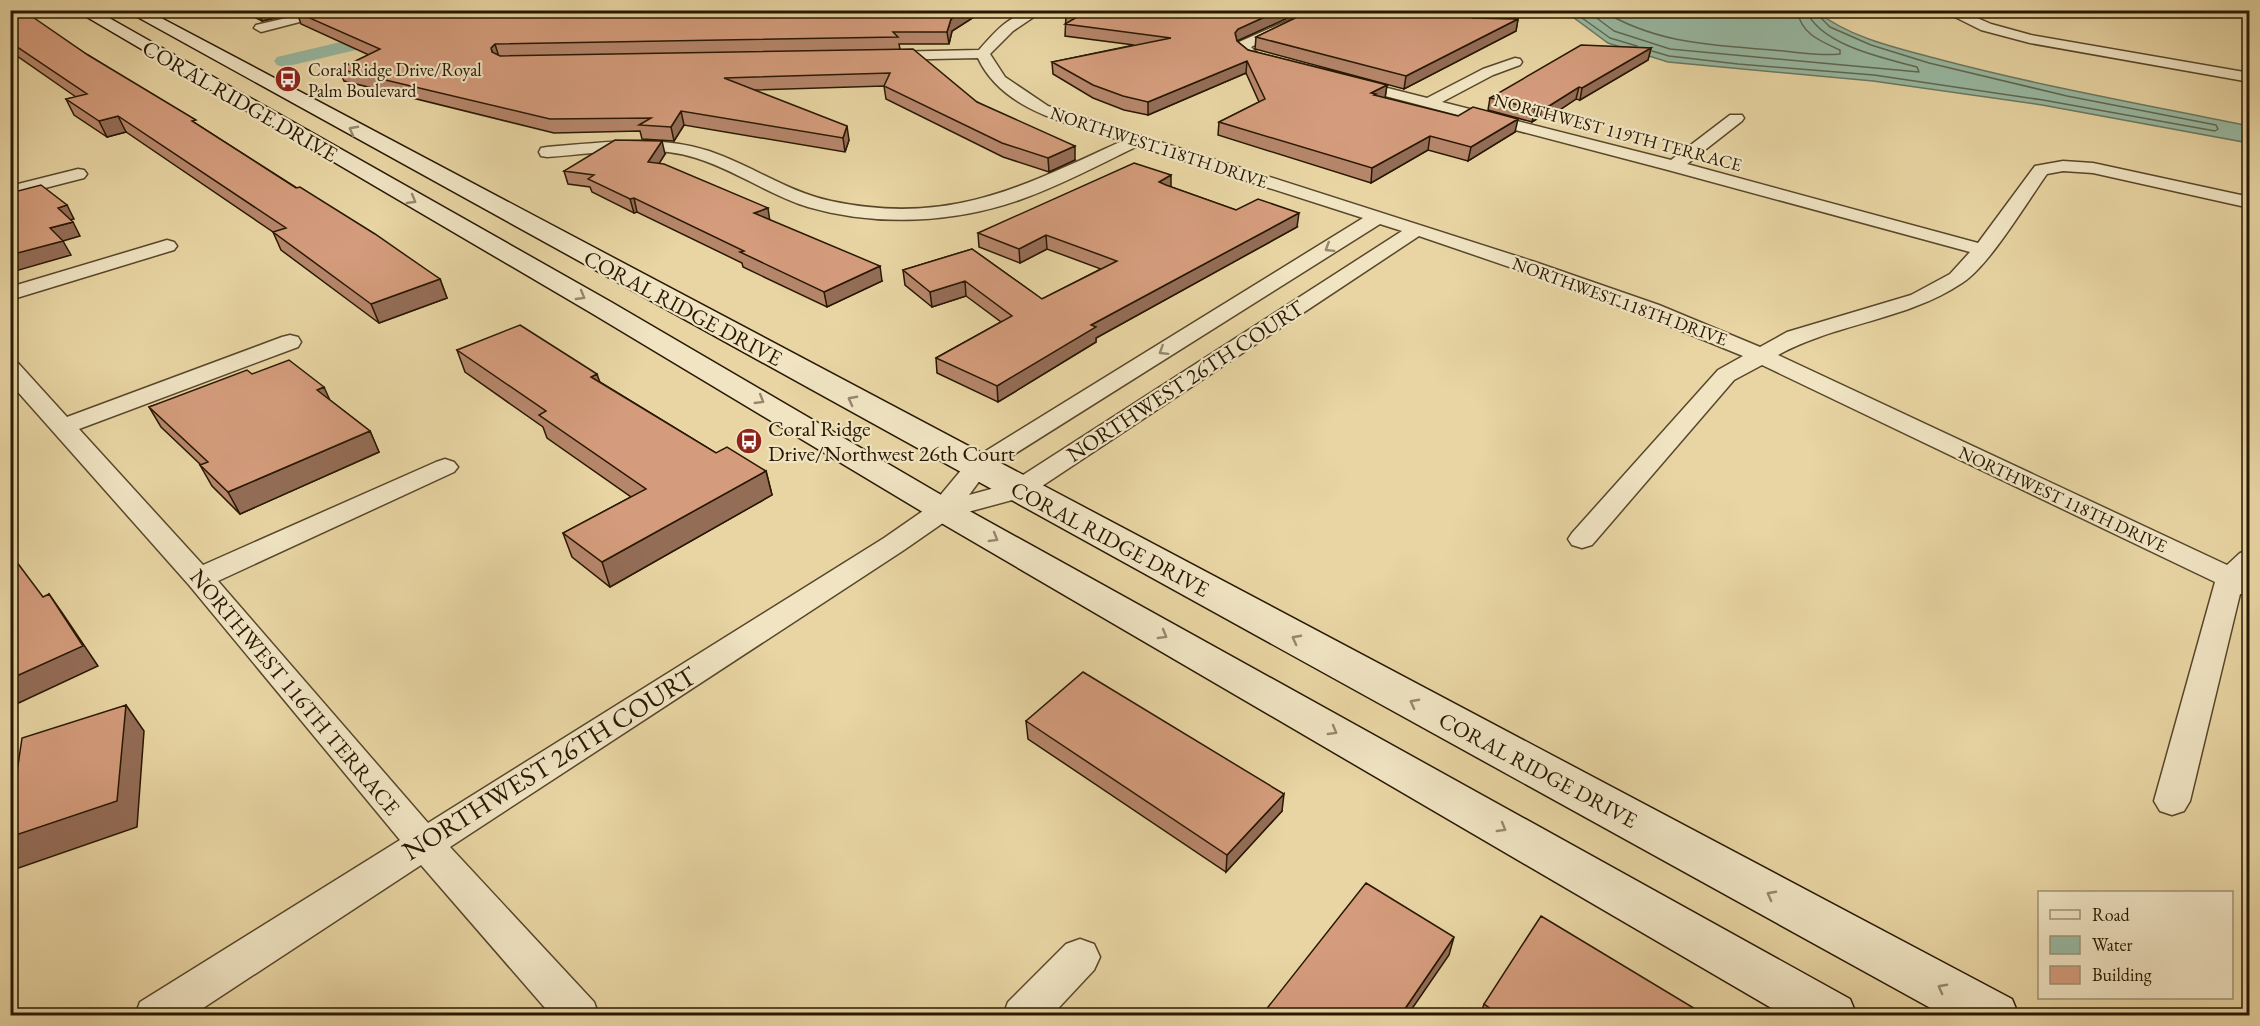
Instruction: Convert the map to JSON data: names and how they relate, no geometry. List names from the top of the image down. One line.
{"streets":{"main road":["CORAL RIDGE DRIVE"],"street":["NORTHWEST 119TH TERRACE","NORTHWEST 118TH DRIVE","NORTHWEST 26TH COURT","NORTHWEST 116TH TERRACE"]},"crossings":[["CORAL RIDGE DRIVE","NORTHWEST 26TH COURT"],["NORTHWEST 118TH DRIVE","NORTHWEST 26TH COURT"],["NORTHWEST 26TH COURT","NORTHWEST 116TH TERRACE"]],"places":{"bus stop":["Coral Ridge Drive/Royal Palm Boulevard","Coral Ridge Drive/Northwest 26th Court"]},"legend":["Road","Water","Building"]}
